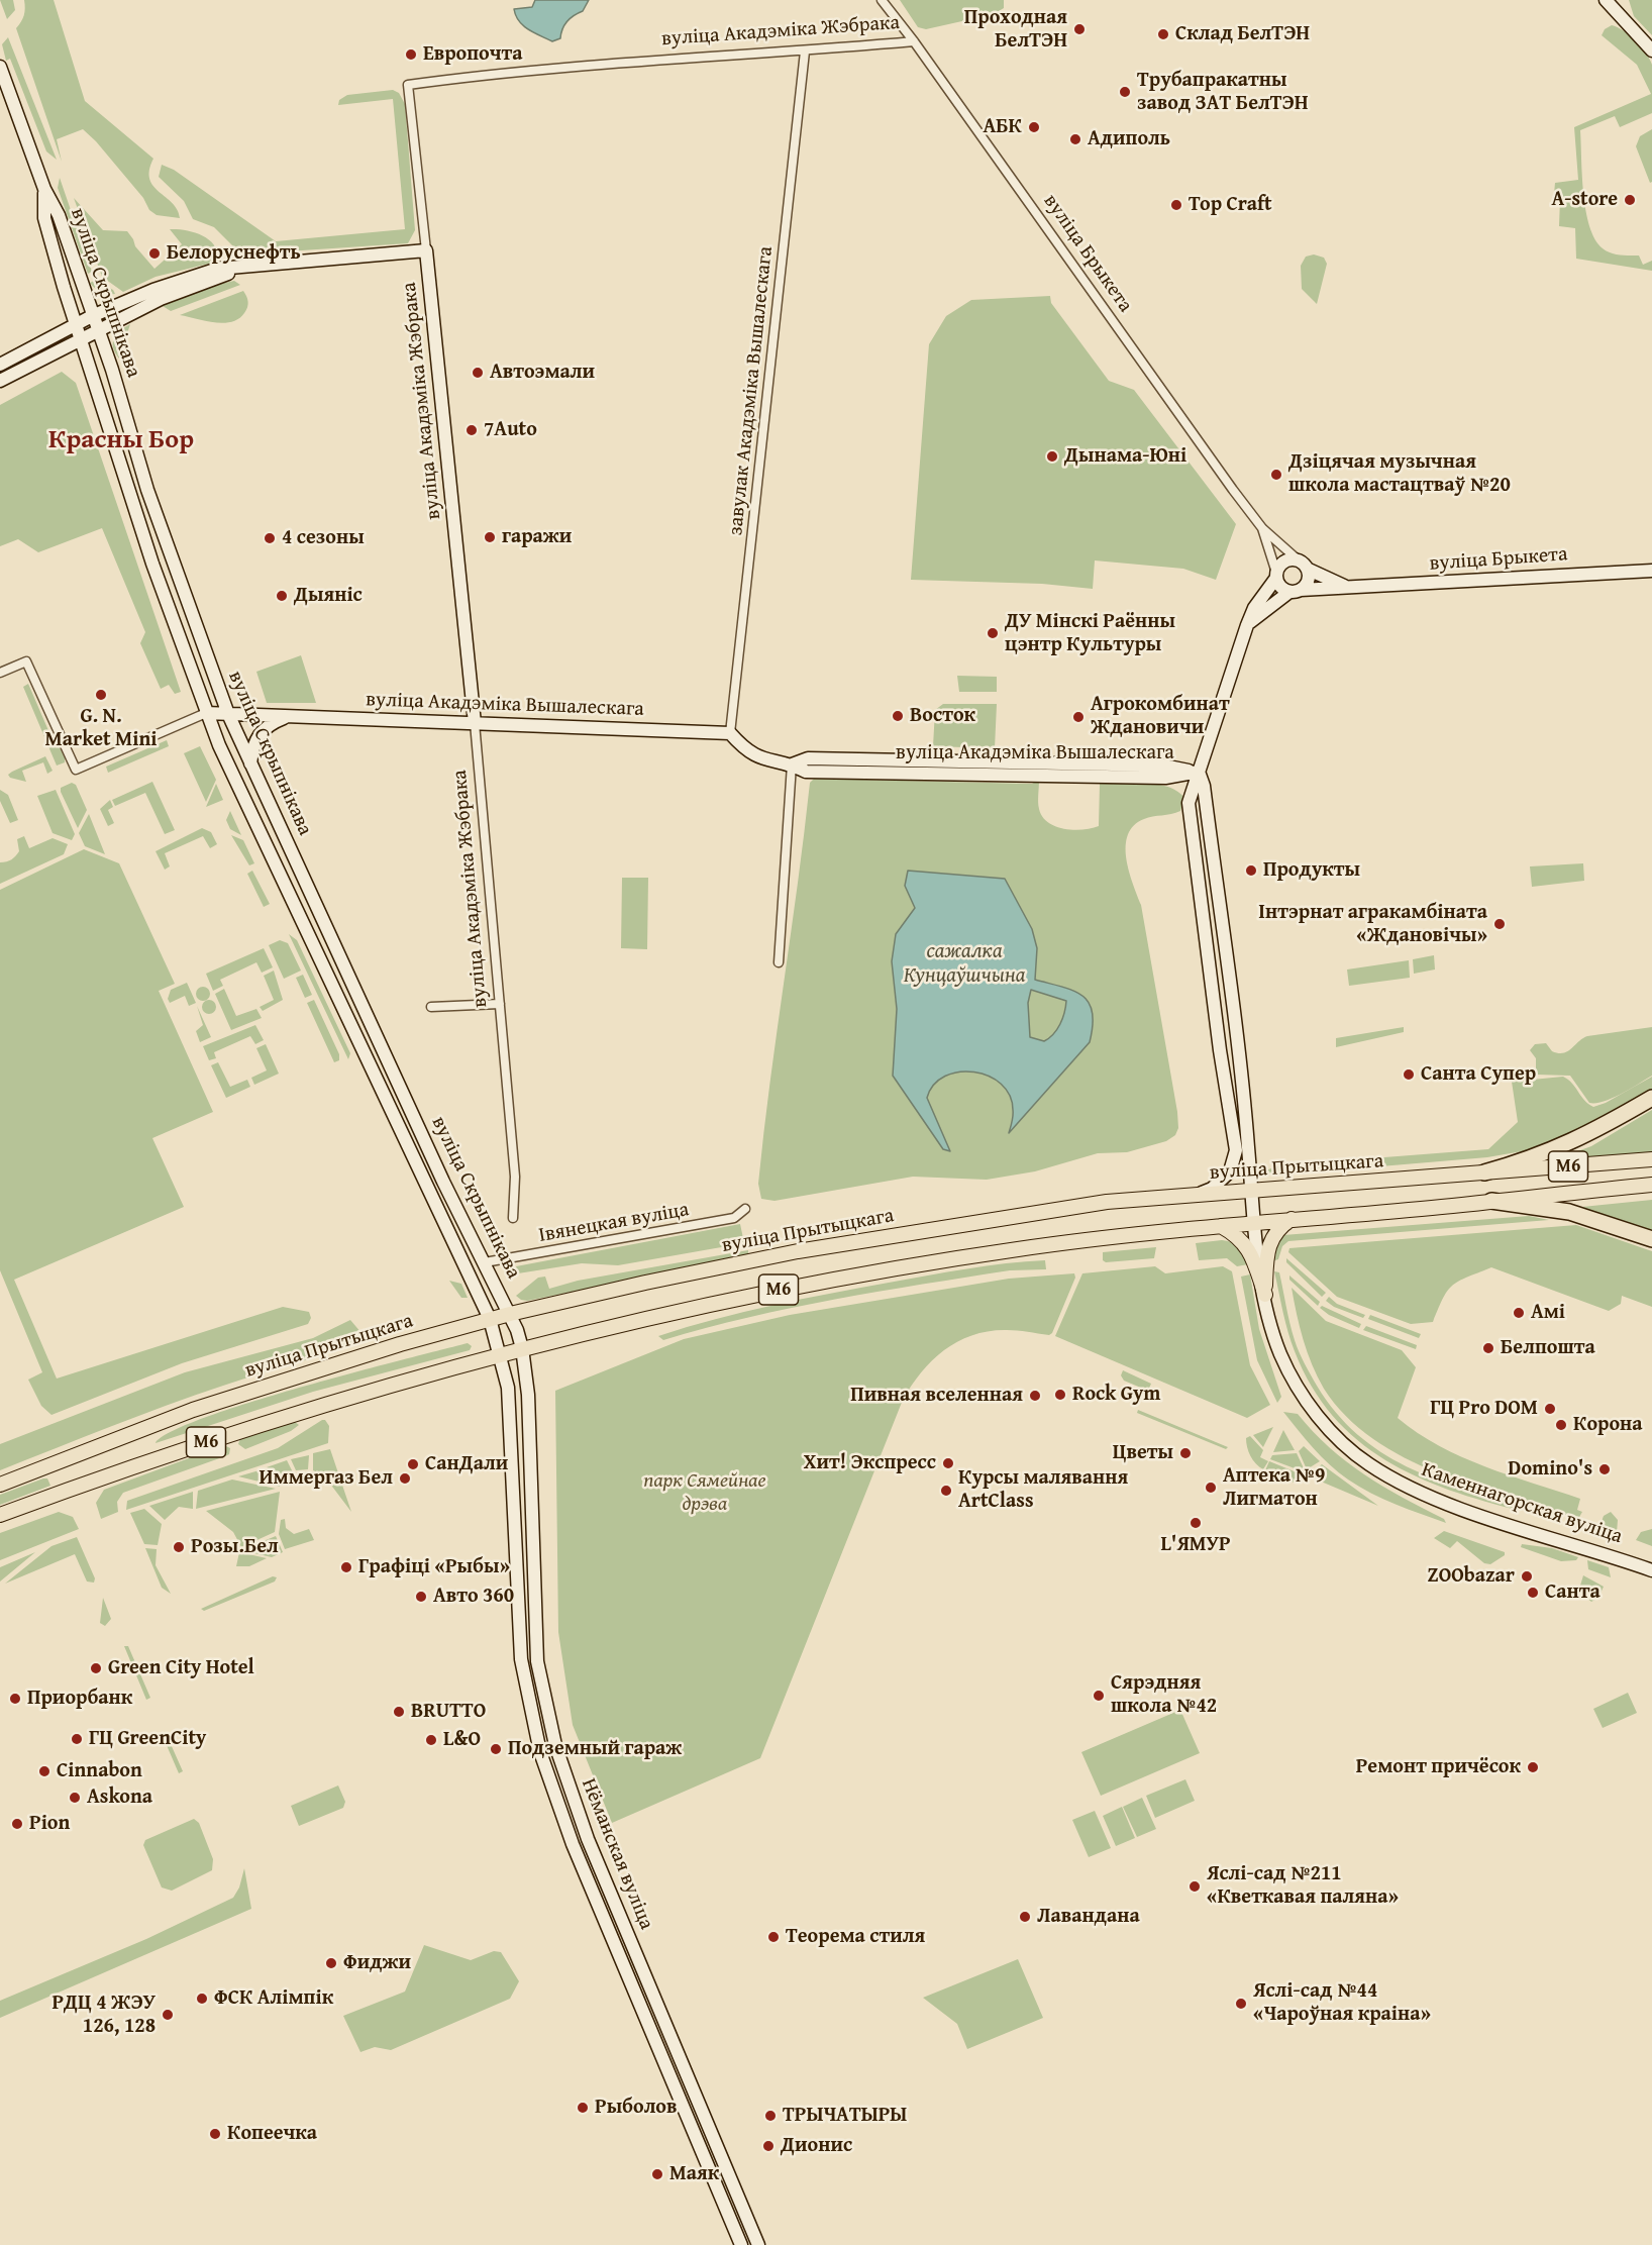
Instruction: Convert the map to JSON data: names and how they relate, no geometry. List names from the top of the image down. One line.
{"streets":{"main road":["вуліца Акадэміка Жэбрака","вуліца Брыкета","вуліца Скрыпнікава","вуліца Акадэміка Вышалескага","М6","вуліца Прытыцкага","Каменнагорская вуліца","Нёманская вуліца"],"street":["завулак Акадэміка Вышалескага","Івянецкая вуліца"]},"crossings":[["вуліца Акадэміка Жэбрака","вуліца Брыкета"],["вуліца Акадэміка Жэбрака","завулак Акадэміка Вышалескага"],["вуліца Акадэміка Жэбрака","вуліца Акадэміка Вышалескага"],["вуліца Скрыпнікава","вуліца Акадэміка Вышалескага"],["вуліца Скрыпнікава","вуліца Прытыцкага"],["вуліца Скрыпнікава","Івянецкая вуліца"],["вуліца Скрыпнікава","Нёманская вуліца"],["завулак Акадэміка Вышалескага","вуліца Акадэміка Вышалескага"],["М6","Каменнагорская вуліца"],["М6","Нёманская вуліца"],["вуліца Прытыцкага","Каменнагорская вуліца"],["вуліца Прытыцкага","Нёманская вуліца"]],"districts":["Красны Бор"],"water":["сажалка Кунцаўшчына"],"parks":["парк Сямейнае дрэва"],"places":["Проходная БелТЭН","Склад БелТЭН","Европочта","Трубапракатны завод ЗАТ БелТЭН","АБК","Адиполь","А-store","Top Craft","Белоруснефть","Автоэмали","7Auto","Дынама-Юні","Дзіцячая музычная школа мастацтваў №20","гаражи","4 сезоны","Дыяніс","ДУ Мінскі Раённы цэнтр Культуры","G. N. Market Mini","Восток","Агрокомбинат Ждановичи","Продукты","Інтэрнат агракамбіната «Ждановічы»","Санта Супер","Амі","Белпошта","Rock Gym","Пивная вселенная","ГЦ Pro DOM","Корона","Цветы","Хит! Экспресс","СанДали","Domino's","Иммергаз Бел","Аптека №9 Лигматон","Курсы малявання ArtClass","L'ЯМУР","Розы.Бел","Графіці «Рыбы»","ZOObazar","Санта","Авто 360","Green City Hotel","Сярэдняя школа №42","Приорбанк","BRUTTO","ГЦ GreenCity","L&O","Подземный гараж","Ремонт причёсок","Cinnabon","Askona","Pion","Яслі-сад №211 «Кветкавая паляна»","Лавандана","Теорема стиля","Фиджи","ФСК Алімпік","Яслі-сад №44 «Чароўная краіна»","РДЦ 4 ЖЭУ 126, 128","Рыболов","ТРЫЧАТЫРЫ","Копеечка","Дионис","Маяк"]}
